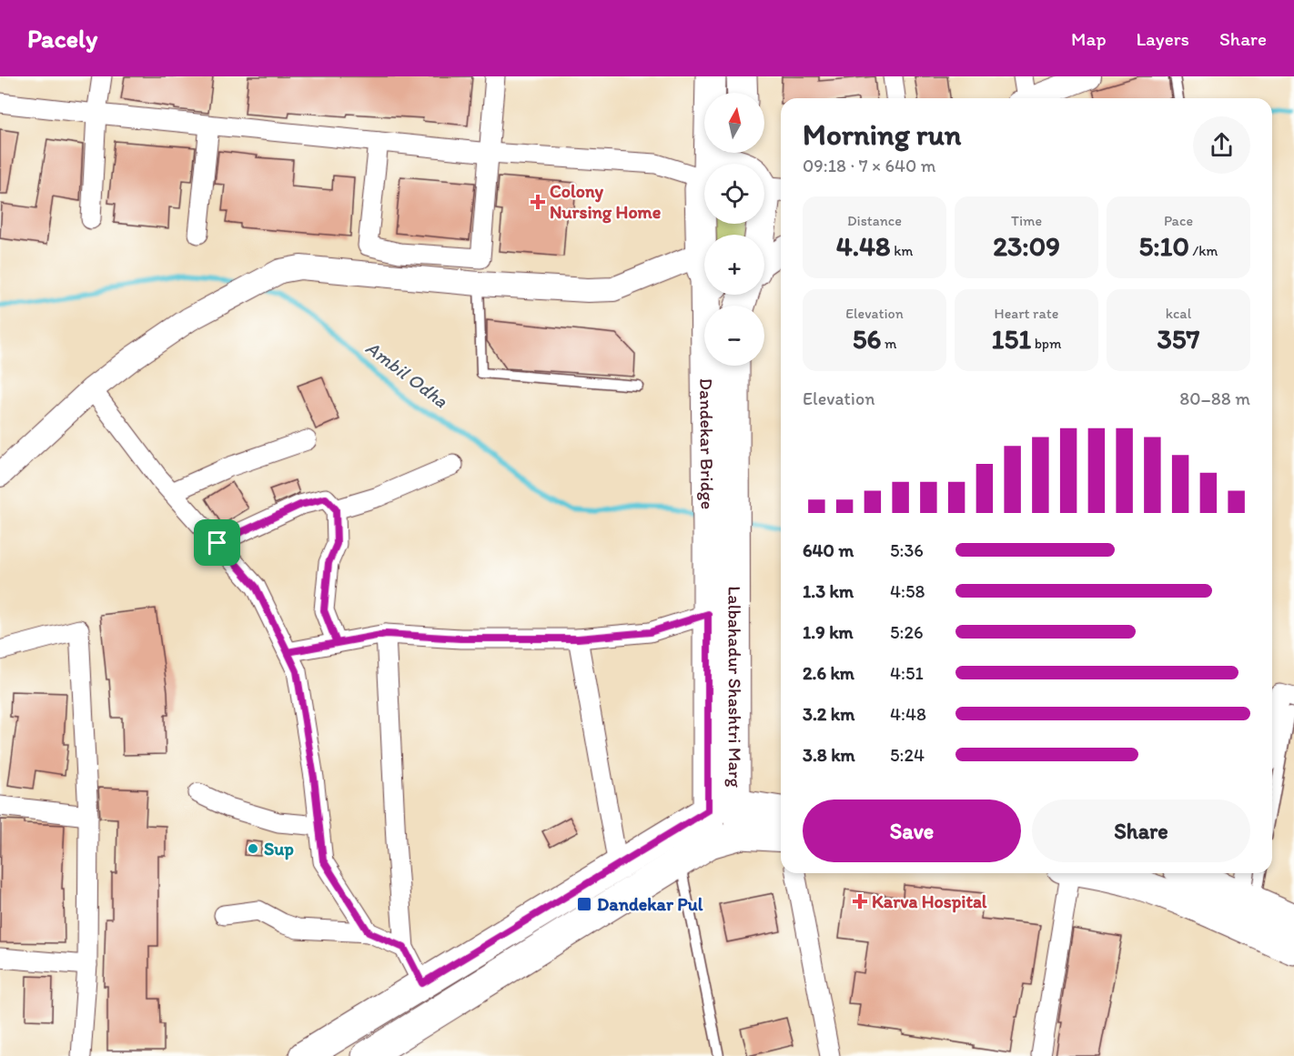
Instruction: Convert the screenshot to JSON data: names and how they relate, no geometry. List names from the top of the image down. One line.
{"streets":{"main road":["Dandekar Bridge","Lalbahadur Shashtri Marg"]},"crossings":[["Dandekar Bridge","Lalbahadur Shashtri Marg"]],"water":["Ambil Odha"],"places":{"health":["Colony Nursing Home","Karva Hospital"],"other":["Sup"],"transit":["Dandekar Pul"]},"north":"top","page":{"header":"Pacely","nav":["Map","Layers","Share"],"map_buttons":["+","−"],"heading":["Morning run","09:18 · 7 × 640 m"],"stats":[["Distance","4.48 km"],["Time","23:09"],["Pace","5:10 /km"],["Elevation","56 m"],["Heart rate","151 bpm"],["kcal","357"]],"chart":["Elevation","80–88 m"],"list":[{"name":"640 m","note":"5:36"},{"name":"1.3 km","note":"4:58"},{"name":"1.9 km","note":"5:26"},{"name":"2.6 km","note":"4:51"},{"name":"3.2 km","note":"4:48"},{"name":"3.8 km","note":"5:24"}],"buttons":["Save","Share"]}}
